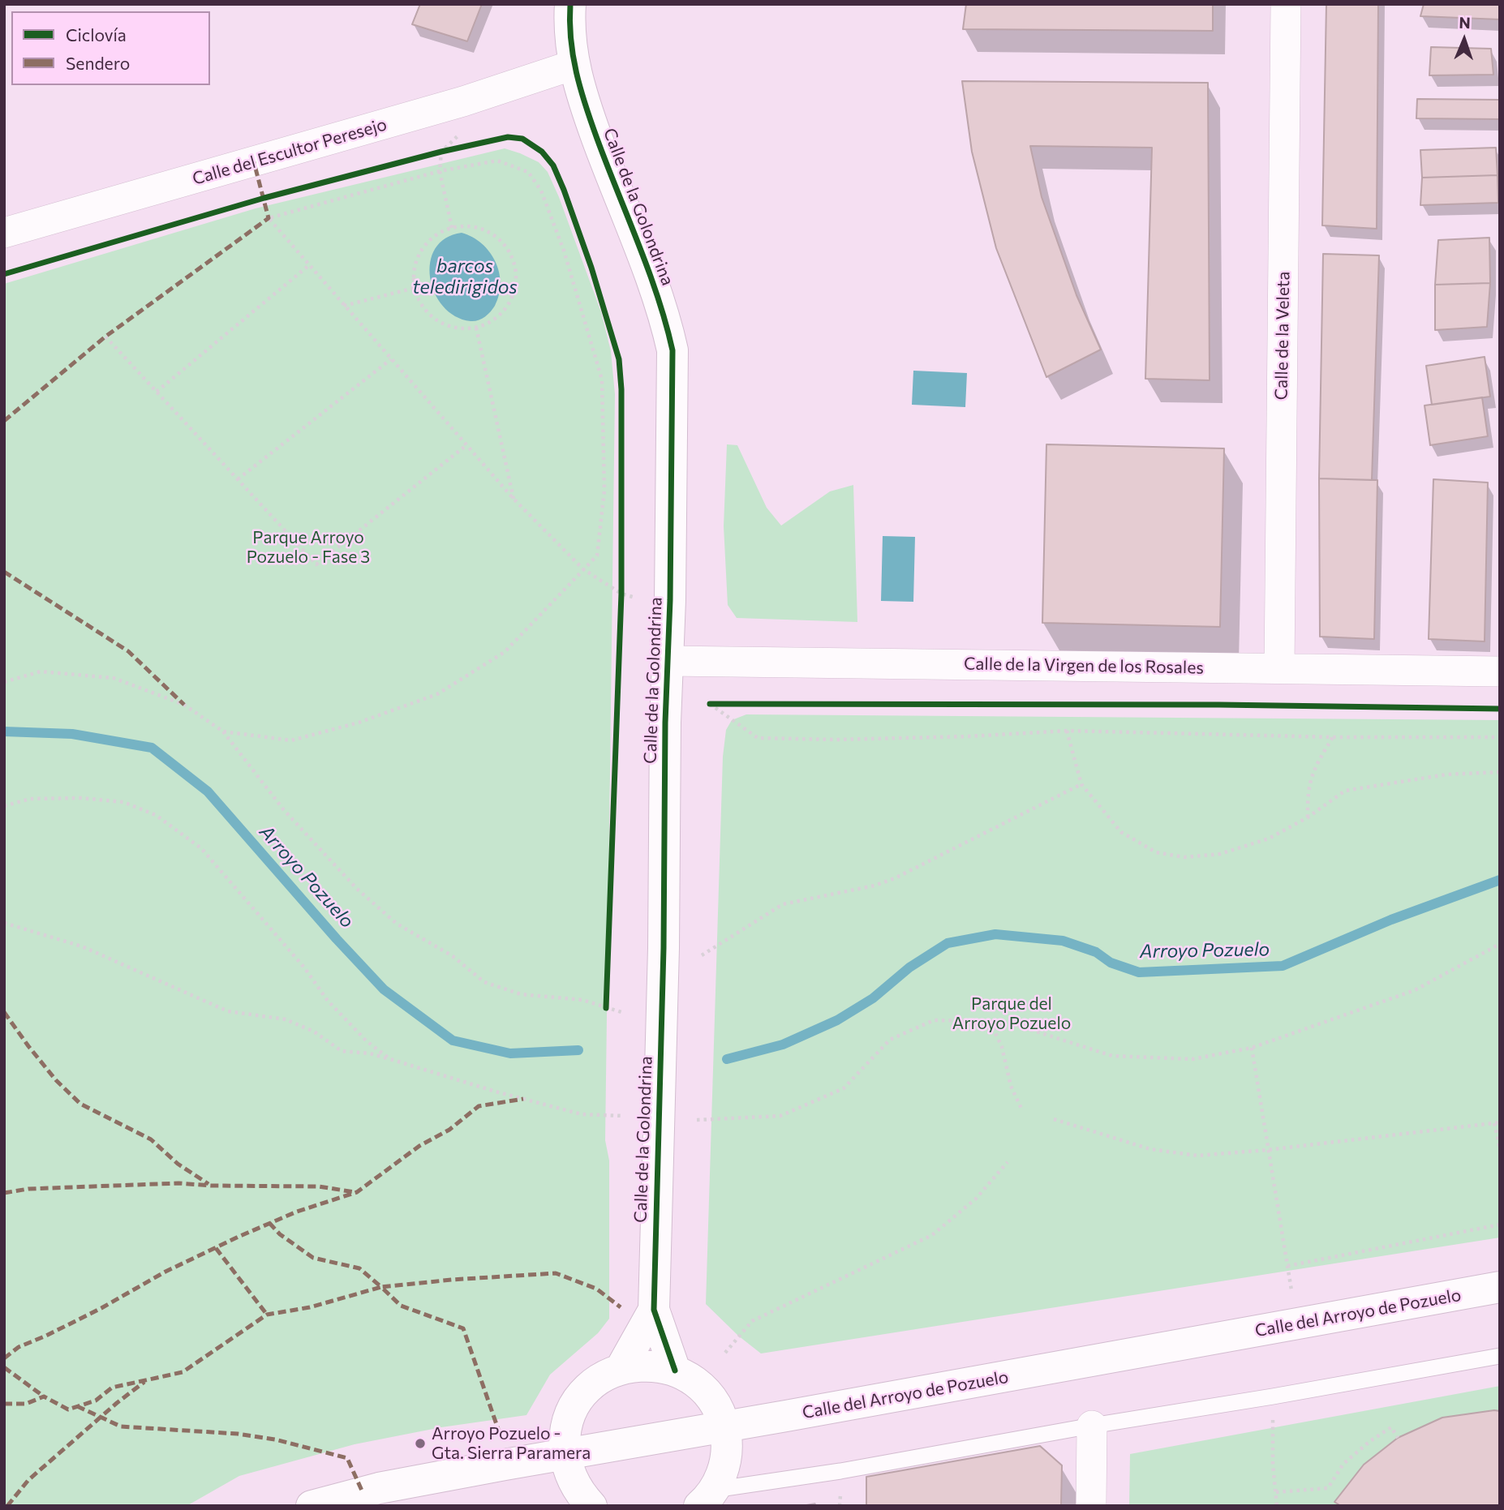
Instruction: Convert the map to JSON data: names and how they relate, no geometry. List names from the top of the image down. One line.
{"streets":{"street":["Calle del Escultor Peresejo","Calle de la Golondrina","Calle de la Veleta","Calle de la Virgen de los Rosales","Calle del Arroyo de Pozuelo"]},"crossings":[["Calle del Escultor Peresejo","Calle de la Golondrina"],["Calle de la Golondrina","Calle de la Virgen de los Rosales"],["Calle de la Veleta","Calle de la Virgen de los Rosales"]],"water":["barcos teledirigidos","Arroyo Pozuelo"],"parks":["Parque Arroyo Pozuelo - Fase 3","Parque del Arroyo Pozuelo"],"places":["Arroyo Pozuelo - Gta. Sierra Paramera"],"legend":["Ciclovía","Sendero"],"north":"top"}
